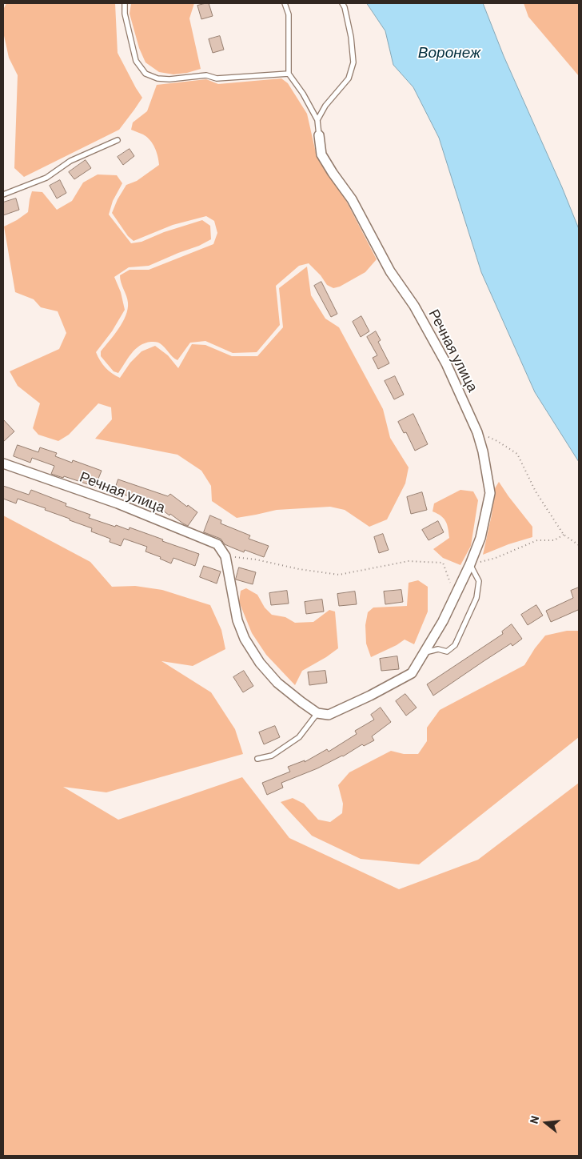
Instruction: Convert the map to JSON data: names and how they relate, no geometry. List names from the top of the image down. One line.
{"streets":{"street":["Речная улица"]},"water":["Воронеж"],"north":"left"}
